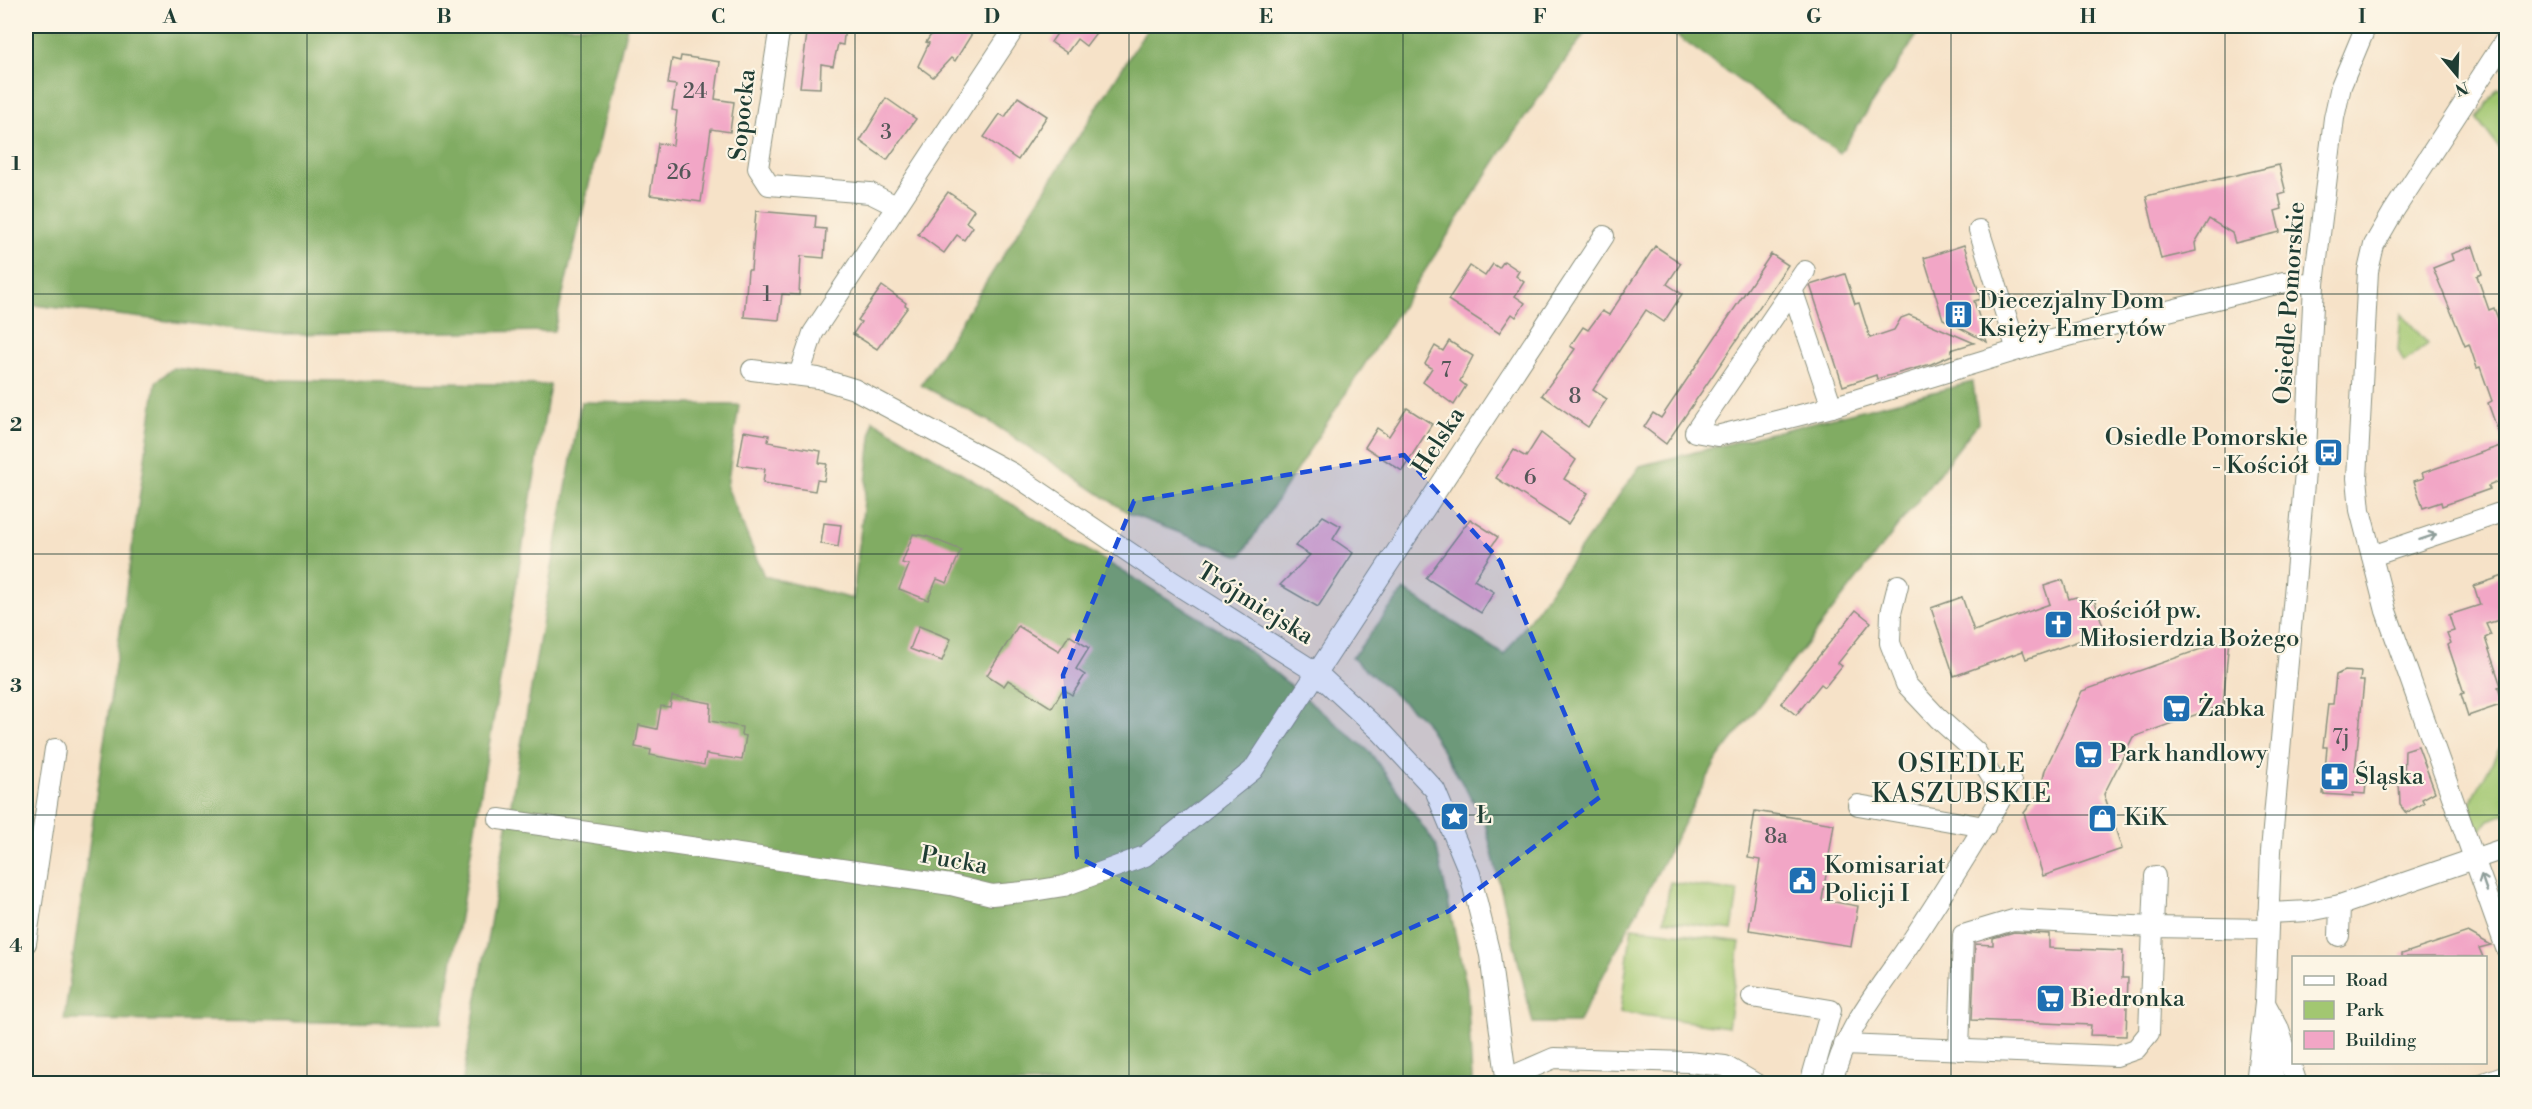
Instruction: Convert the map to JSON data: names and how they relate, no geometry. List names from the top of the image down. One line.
{"streets":{"street":["Sopocka","Osiedle Pomorskie","Helska","Trójmiejska","Pucka"]},"crossings":[["Helska","Trójmiejska"],["Helska","Pucka"],["Trójmiejska","Pucka"]],"districts":["OSIEDLE KASZUBSKIE"],"places":{"building":["Diecezjalny Dom Księży Emerytów"],"bus stop":["Osiedle Pomorskie - Kościół"],"church":["Kościół pw. Miłosierdzia Bożego"],"supermarket":["Żabka","Park handlowy","Biedronka"],"pharmacy":["Śląska"],"place":["Ł"],"shop":["KiK"],"public building":["Komisariat Policji I"]},"house_numbers":["24","3","26","1","7","8","6","7j","8a"],"legend":["Road","Park","Building"],"north":"bottom","grid":{"columns":["A","B","C","D","E","F","G","H","I"],"rows":["1","2","3","4"]}}
